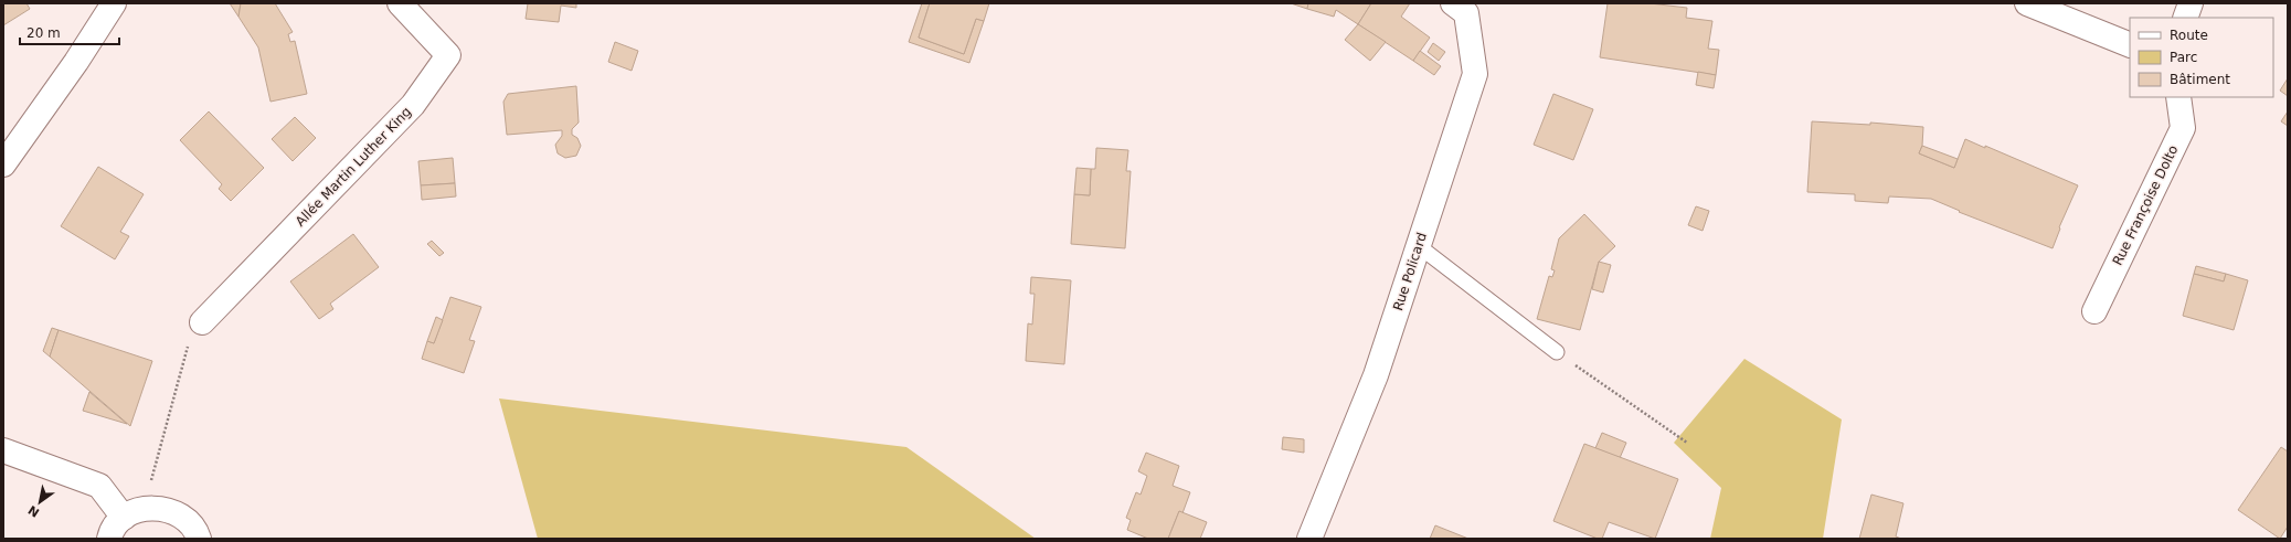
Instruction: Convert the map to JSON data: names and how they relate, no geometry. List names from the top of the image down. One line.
{"streets":{"street":["Allée Martin Luther King","Rue Françoise Dolto","Rue Policard"]},"legend":["Route","Parc","Bâtiment"],"scale_bar":"20 m","north":"bottom left"}
